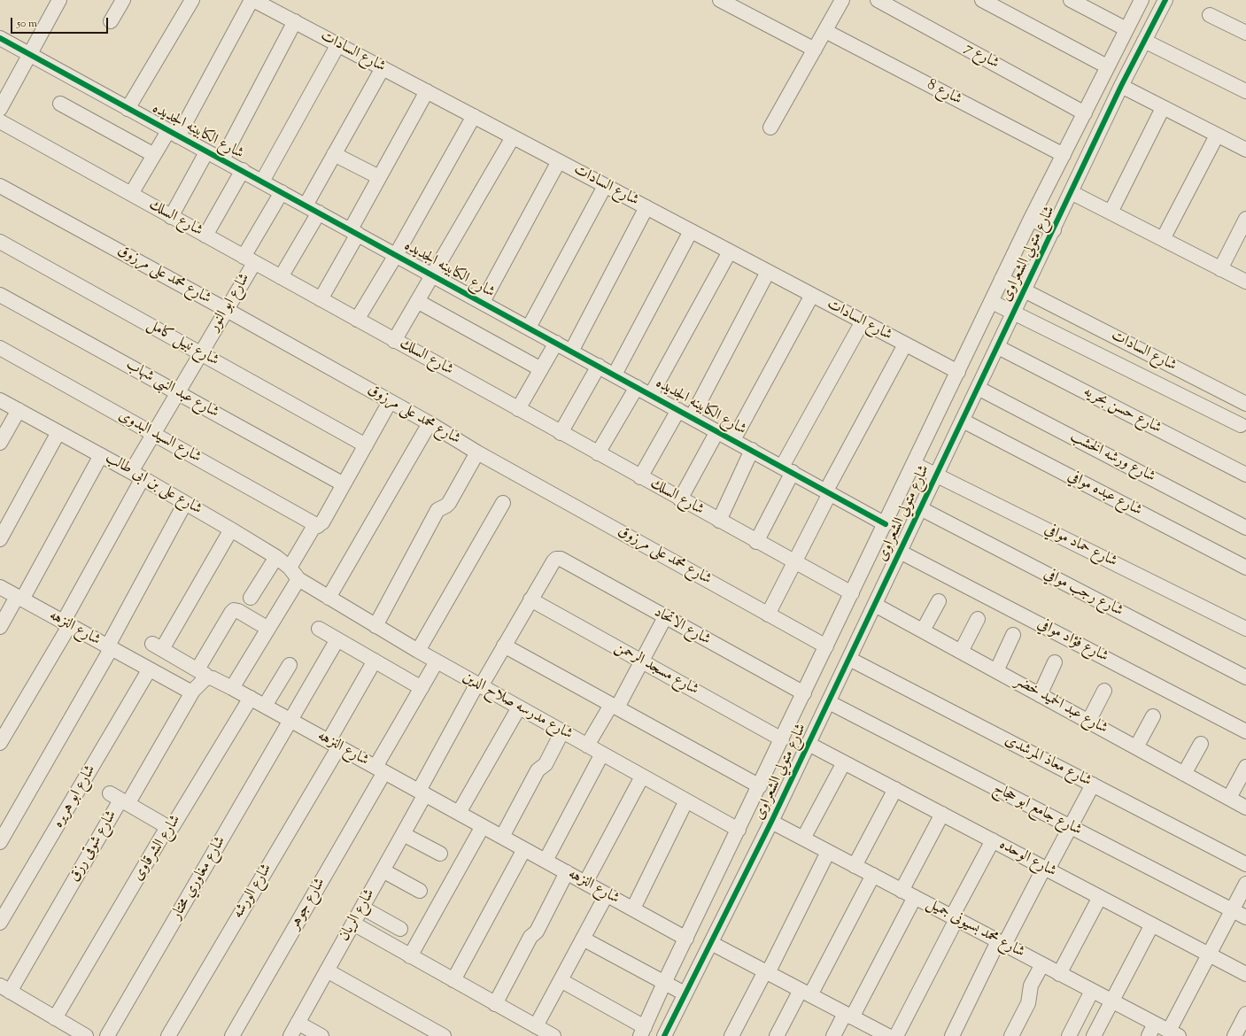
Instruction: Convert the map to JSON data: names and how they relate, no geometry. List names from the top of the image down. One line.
{"streets":{"street":["شارع السادات","شارع 7","شارع 8","شارع الكابينه الجديده","شارع السلك","شارع متولي الشعراوى","شارع محمد على مرزوق","شارع ابو النور","شارع نبيل كامل","شارع عبد النبى شهاب","شارع حسن بحريه","شارع السيد البدوى","شارع ورشه الخشب","شارع على بن ابى طالب","شارع عبده موافي","شارع حماد موافي","شارع رجب موافي","شارع الاتحاد","شارع النزهه","شارع فؤاد موافي","شارع مسجد الرحمن","شارع عبد الحميد خضر","شارع مدرسه صلاح الدين","شارع معاذ المرشدى","شارع ابو هريره","شارع جامع ابو حجاج","شارع شوقى رزق","شارع الشرقاوى","شارع الوحده","شارع مغاوري مختار","شارع الورشه","شارع جوهر","شارع الريان","شارع محمد بسيونى جميل"]},"crossings":[["شارع السادات","شارع متولي الشعراوى"],["شارع 7","شارع متولي الشعراوى"],["شارع 8","شارع متولي الشعراوى"],["شارع الكابينه الجديده","شارع متولي الشعراوى"],["شارع الكابينه الجديده","شارع ابو النور"],["شارع السلك","شارع متولي الشعراوى"],["شارع السلك","شارع ابو النور"],["شارع متولي الشعراوى","شارع محمد على مرزوق"],["شارع متولي الشعراوى","شارع حسن بحريه"],["شارع متولي الشعراوى","شارع ورشه الخشب"],["شارع متولي الشعراوى","شارع عبده موافي"],["شارع متولي الشعراوى","شارع حماد موافي"],["شارع متولي الشعراوى","شارع رجب موافي"],["شارع متولي الشعراوى","شارع الاتحاد"],["شارع متولي الشعراوى","شارع النزهه"],["شارع متولي الشعراوى","شارع فؤاد موافي"],["شارع متولي الشعراوى","شارع مسجد الرحمن"],["شارع متولي الشعراوى","شارع عبد الحميد خضر"],["شارع متولي الشعراوى","شارع مدرسه صلاح الدين"],["شارع متولي الشعراوى","شارع معاذ المرشدى"],["شارع متولي الشعراوى","شارع جامع ابو حجاج"],["شارع متولي الشعراوى","شارع الوحده"],["شارع متولي الشعراوى","شارع محمد بسيونى جميل"],["شارع محمد على مرزوق","شارع ابو النور"],["شارع ابو النور","شارع نبيل كامل"],["شارع ابو النور","شارع عبد النبى شهاب"],["شارع ابو النور","شارع السيد البدوى"],["شارع ابو النور","شارع على بن ابى طالب"],["شارع ابو النور","شارع النزهه"],["شارع على بن ابى طالب","شارع النزهه"],["شارع على بن ابى طالب","شارع مدرسه صلاح الدين"],["شارع الاتحاد","شارع الريان"],["شارع النزهه","شارع ابو هريره"],["شارع النزهه","شارع شوقى رزق"],["شارع النزهه","شارع الشرقاوى"],["شارع النزهه","شارع مغاوري مختار"],["شارع النزهه","شارع الورشه"],["شارع النزهه","شارع جوهر"],["شارع النزهه","شارع الريان"],["شارع مسجد الرحمن","شارع الريان"],["شارع مدرسه صلاح الدين","شارع جوهر"],["شارع مدرسه صلاح الدين","شارع الريان"]],"scale_bar":"50 m"}
